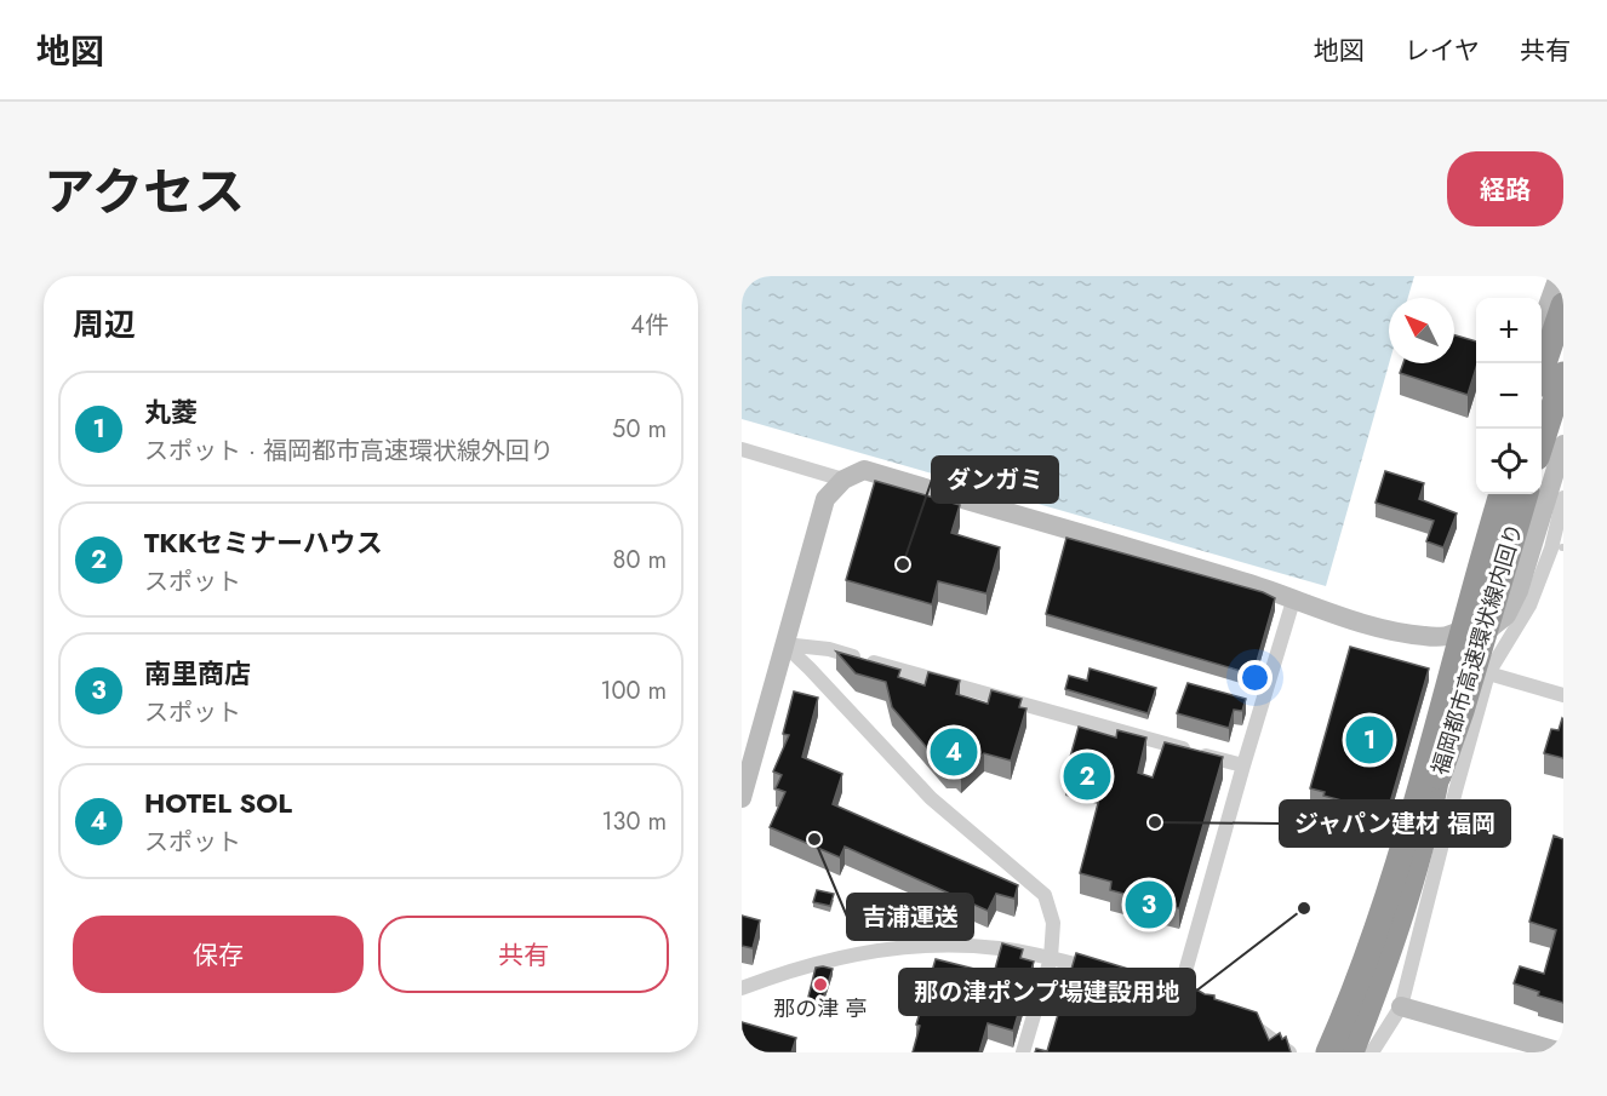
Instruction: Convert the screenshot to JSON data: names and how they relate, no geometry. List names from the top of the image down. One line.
{"streets":{"highway":["福岡都市高速環状線内回り"]},"places":["ダンガミ","ジャパン建材 福岡","吉浦運送","那の津ポンプ場建設用地","那の津 亭"],"north":"top left","page":{"header":"地図","nav":["地図","レイヤ","共有"],"title":"アクセス","buttons":["経路",["保存","共有"]],"heading":["周辺","4件"],"map_buttons":["+","−"],"list":[{"mark":"1","name":"丸菱","note":"スポット · 福岡都市高速環状線外回り","value":"50 m"},{"mark":"2","name":"TKKセミナーハウス","note":"スポット","value":"80 m"},{"mark":"3","name":"南里商店","note":"スポット","value":"100 m"},{"mark":"4","name":"HOTEL SOL","note":"スポット","value":"130 m"}],"pins":["1","4","2","3"]}}
